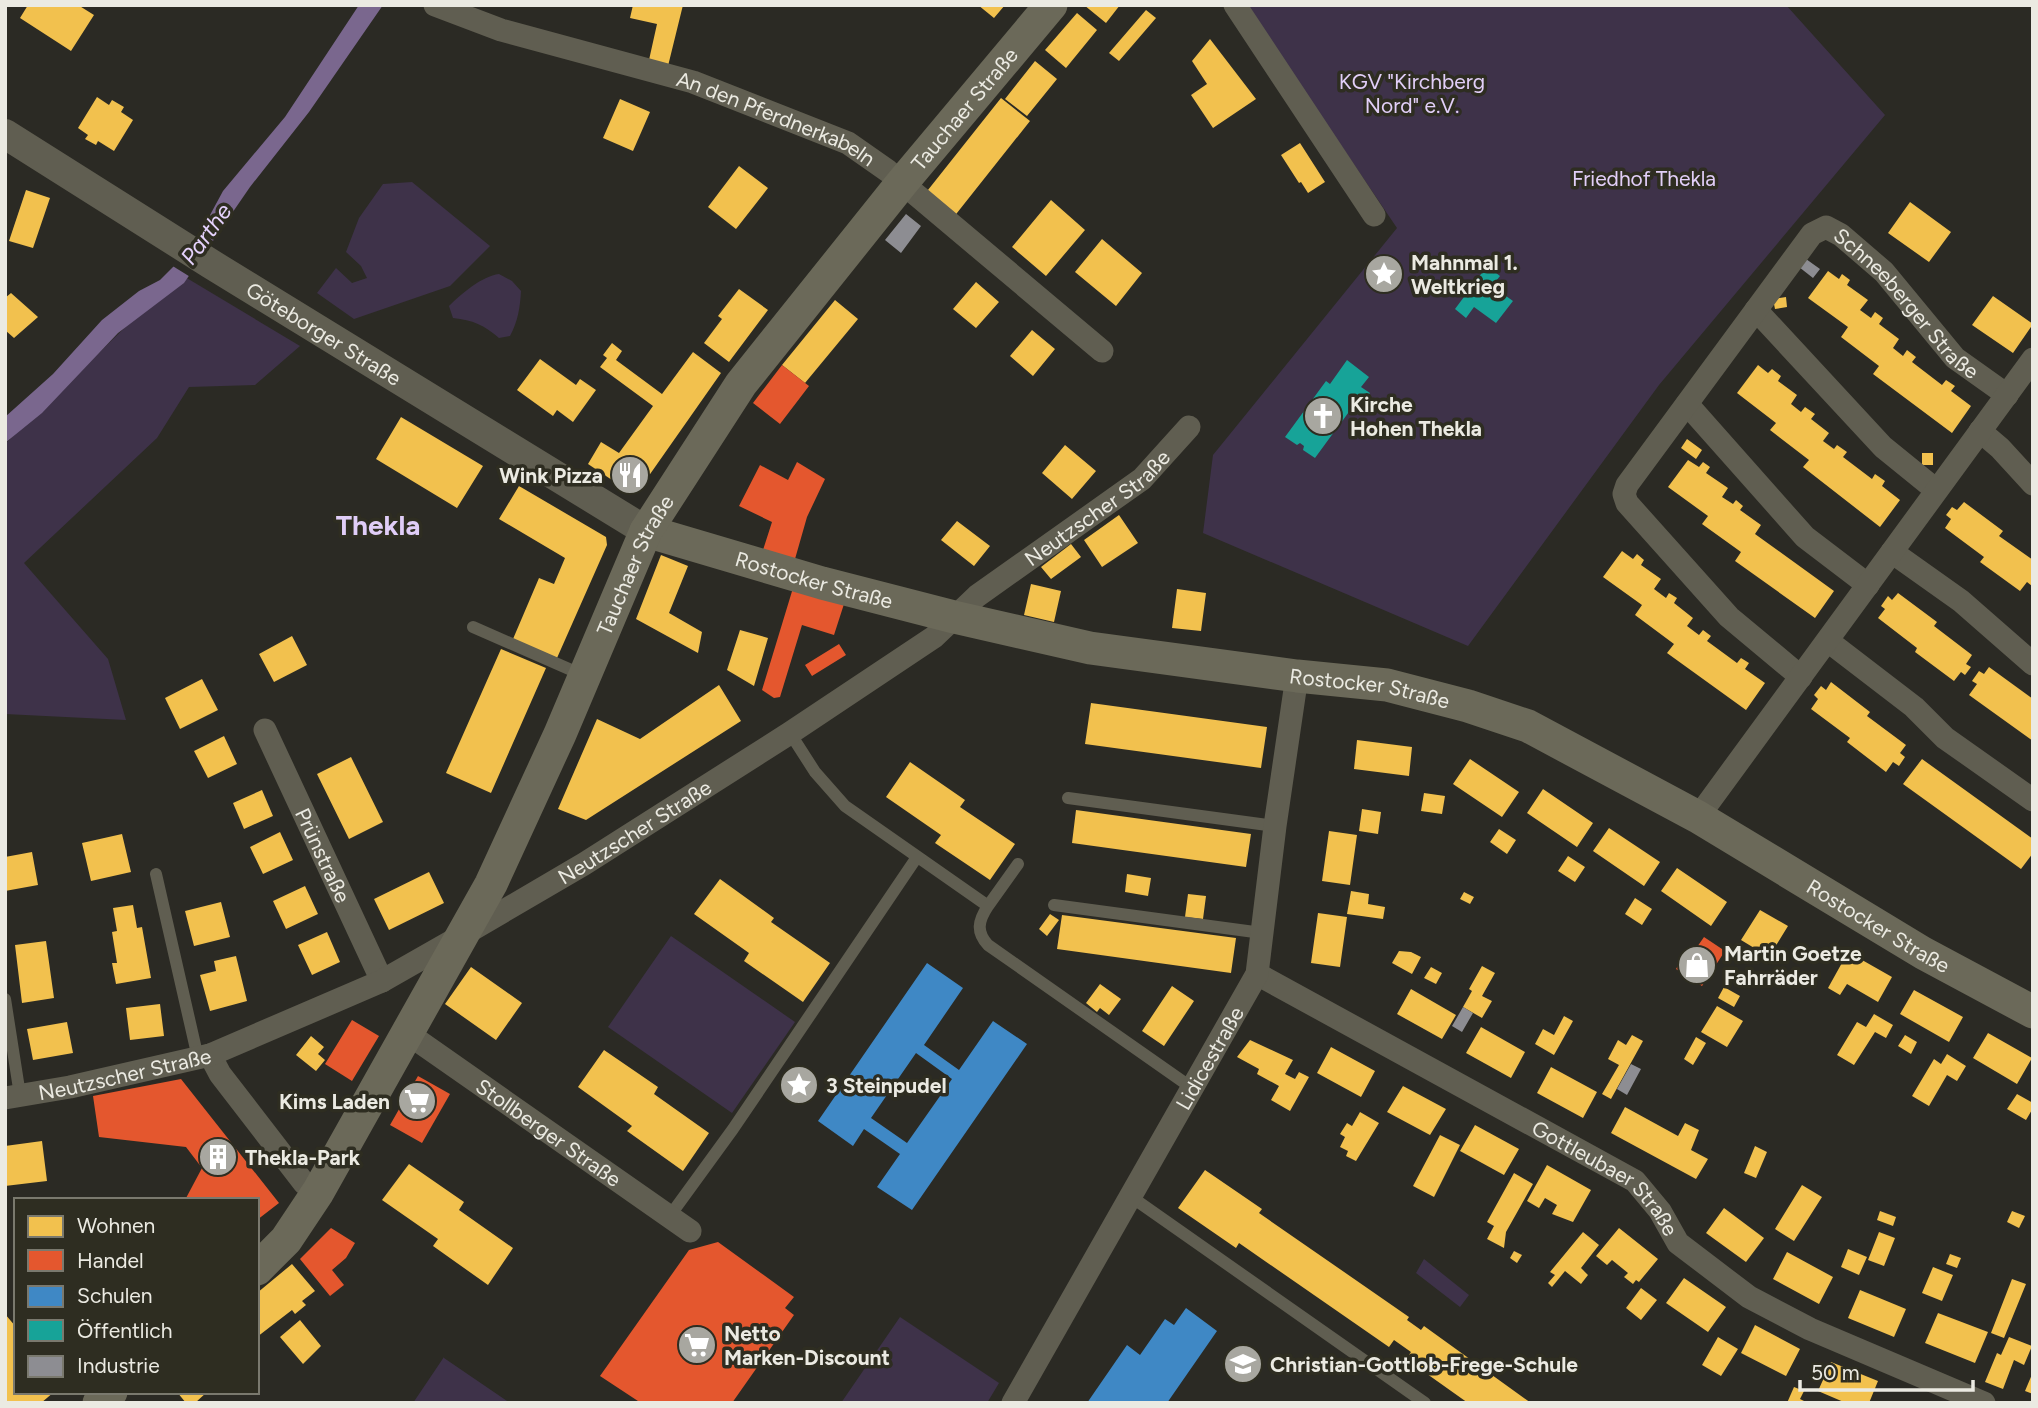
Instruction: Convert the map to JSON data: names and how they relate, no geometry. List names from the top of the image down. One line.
{"streets":{"main road":["Tauchaer Straße","Rostocker Straße"],"street":["An den Pferdnerkabeln","Schneeberger Straße","Göteborger Straße","Neutzscher Straße","Prünstraße","Lidicestraße","Stollberger Straße","Gottleubaer Straße"]},"crossings":[["Tauchaer Straße","An den Pferdnerkabeln"],["Tauchaer Straße","Göteborger Straße"],["Tauchaer Straße","Neutzscher Straße"],["Tauchaer Straße","Rostocker Straße"],["Tauchaer Straße","Stollberger Straße"],["Göteborger Straße","Rostocker Straße"],["Neutzscher Straße","Rostocker Straße"],["Neutzscher Straße","Prünstraße"],["Rostocker Straße","Lidicestraße"],["Lidicestraße","Gottleubaer Straße"]],"districts":["Thekla"],"water":["Parthe"],"parks":["KGV \"Kirchberg Nord\" e.V.","Friedhof Thekla"],"places":{"place":["Mahnmal 1. Weltkrieg","3 Steinpudel"],"church":["Kirche Hohen Thekla"],"restaurant":["Wink Pizza"],"shop":["Martin Goetze Fahrräder"],"supermarket":["Kims Laden","Netto Marken-Discount"],"building":["Thekla-Park"],"school or university":["Christian-Gottlob-Frege-Schule"]},"legend":["Wohnen","Handel","Schulen","Öffentlich","Industrie"],"scale_bar":"50 m"}
